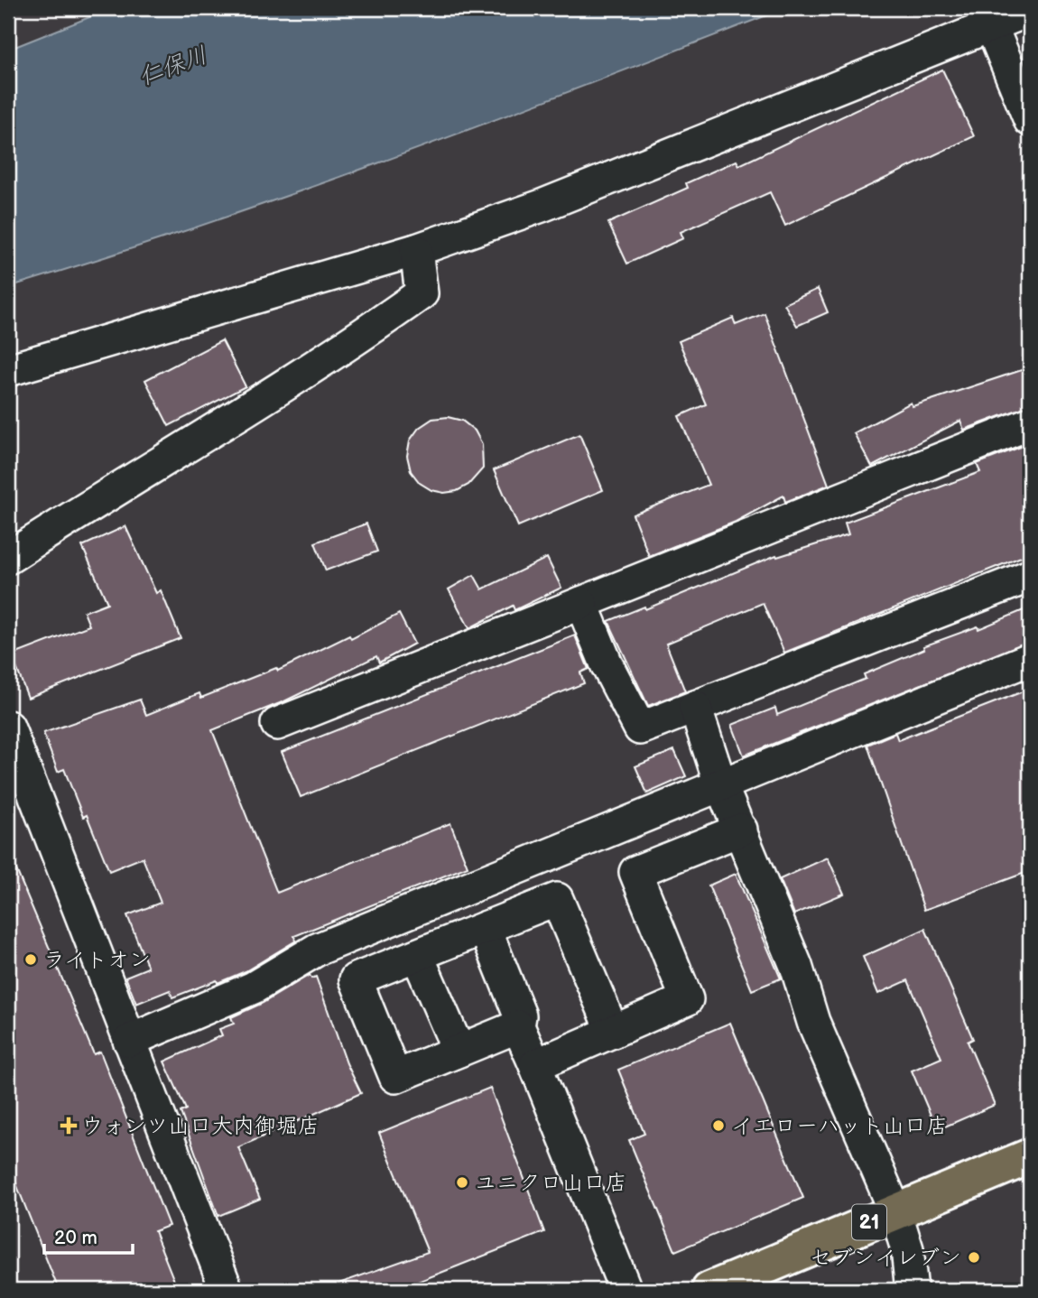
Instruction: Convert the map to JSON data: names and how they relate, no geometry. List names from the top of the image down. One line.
{"streets":{"main road":["21"]},"water":["仁保川"],"places":{"other":["ライトオン","イエローハット山口店","ユニクロ山口店","セブンイレブン"],"health":["ウォンツ山口大内御堀店"]},"scale_bar":"20 m"}
